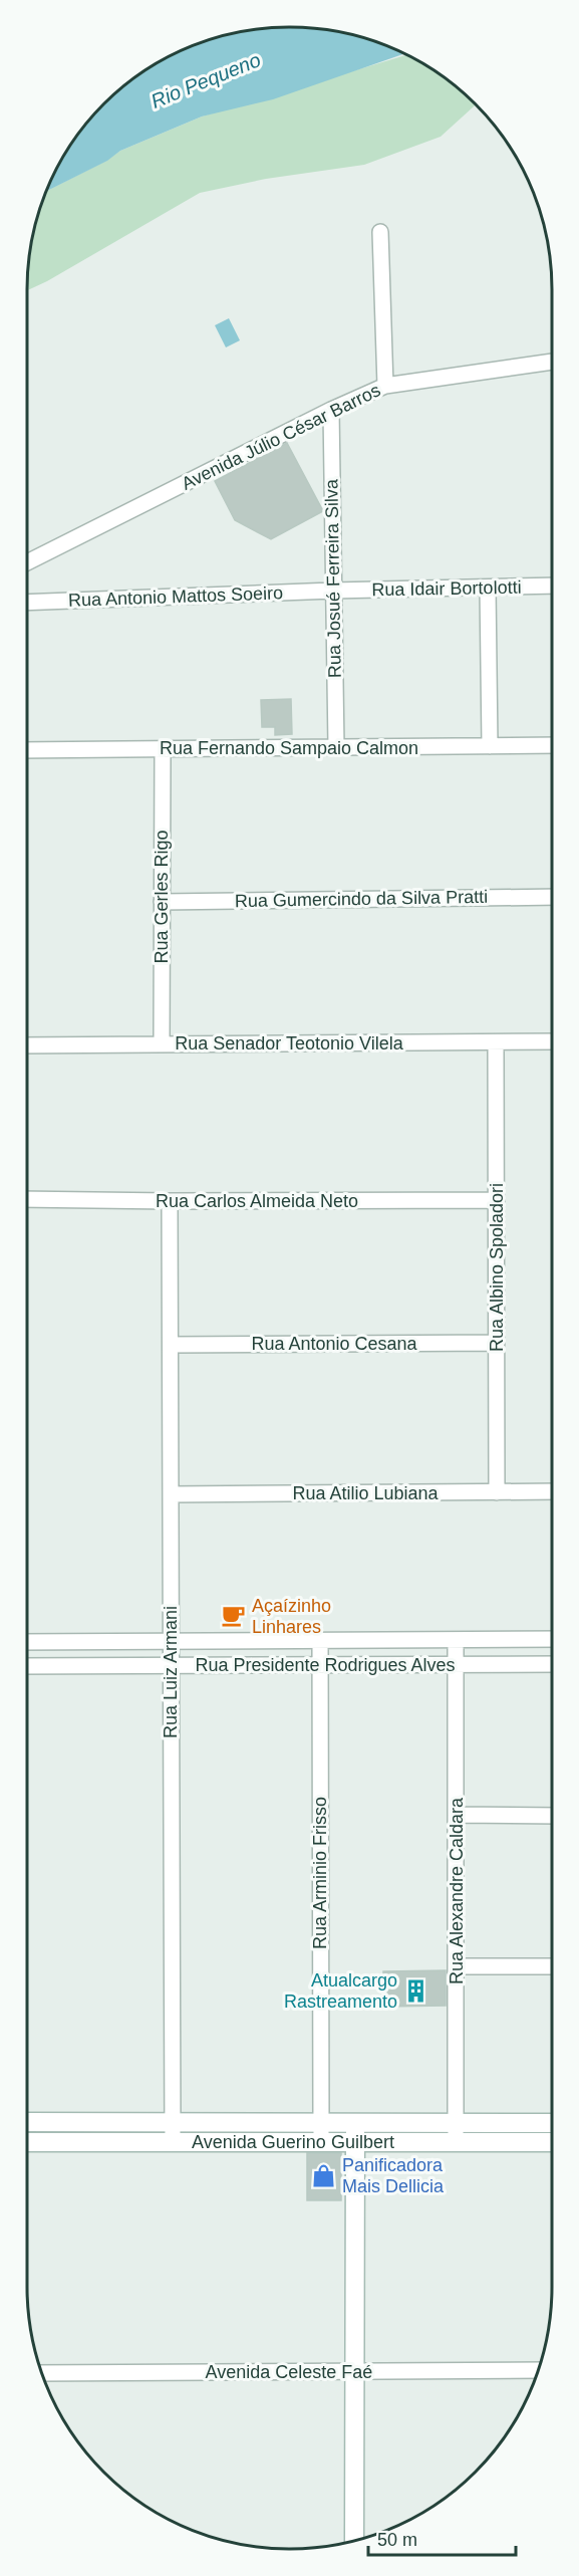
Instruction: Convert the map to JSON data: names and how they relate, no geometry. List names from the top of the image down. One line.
{"streets":{"main road":["Avenida Guerino Guilbert"],"street":["Avenida Júlio César Barros","Rua Josué Ferreira Silva","Rua Idair Bortolotti","Rua Antonio Mattos Soeiro","Rua Fernando Sampaio Calmon","Rua Gerles Rigo","Rua Gumercindo da Silva Pratti","Rua Senador Teotonio Vilela","Rua Carlos Almeida Neto","Rua Albino Spoladori","Rua Antonio Cesana","Rua Atilio Lubiana","Rua Presidente Rodrigues Alves","Rua Luiz Armani","Rua Arminio Frisso","Rua Alexandre Caldara","Avenida Celeste Faé"]},"crossings":[["Avenida Júlio César Barros","Rua Josué Ferreira Silva"],["Rua Josué Ferreira Silva","Rua Idair Bortolotti"],["Rua Josué Ferreira Silva","Rua Antonio Mattos Soeiro"],["Rua Josué Ferreira Silva","Rua Fernando Sampaio Calmon"],["Rua Idair Bortolotti","Rua Antonio Mattos Soeiro"],["Rua Fernando Sampaio Calmon","Rua Gerles Rigo"],["Rua Gerles Rigo","Rua Gumercindo da Silva Pratti"],["Rua Gerles Rigo","Rua Senador Teotonio Vilela"],["Rua Senador Teotonio Vilela","Rua Albino Spoladori"],["Rua Carlos Almeida Neto","Rua Albino Spoladori"],["Rua Carlos Almeida Neto","Rua Luiz Armani"],["Rua Albino Spoladori","Rua Antonio Cesana"],["Rua Albino Spoladori","Rua Atilio Lubiana"],["Rua Antonio Cesana","Rua Luiz Armani"],["Rua Atilio Lubiana","Rua Luiz Armani"],["Rua Presidente Rodrigues Alves","Rua Luiz Armani"],["Rua Presidente Rodrigues Alves","Rua Arminio Frisso"],["Rua Presidente Rodrigues Alves","Rua Alexandre Caldara"],["Rua Luiz Armani","Avenida Guerino Guilbert"],["Rua Arminio Frisso","Avenida Guerino Guilbert"],["Rua Alexandre Caldara","Avenida Guerino Guilbert"]],"water":["Rio Pequeno"],"places":{"cafe":["Açaízinho Linhares"],"building":["Atualcargo Rastreamento"],"shop":["Panificadora Mais Dellicia"]},"scale_bar":"50 m"}
